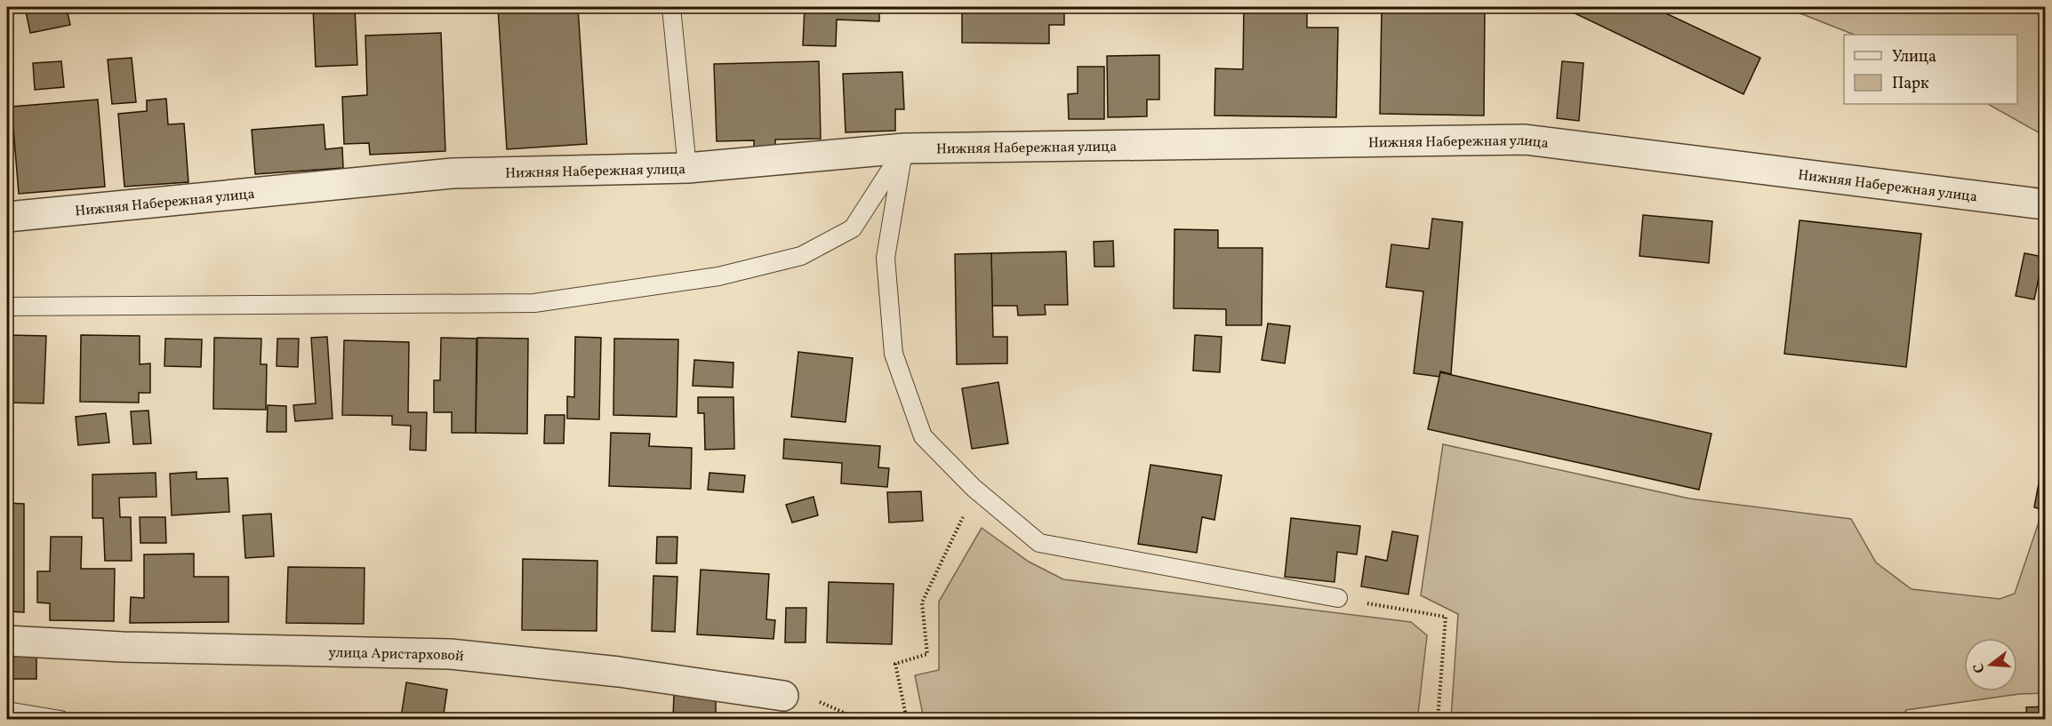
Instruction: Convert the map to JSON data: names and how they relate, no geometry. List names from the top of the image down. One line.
{"streets":{"street":["Нижняя Набережная улица","улица Аристарховой"]},"legend":["Улица","Парк"],"north":"left"}
